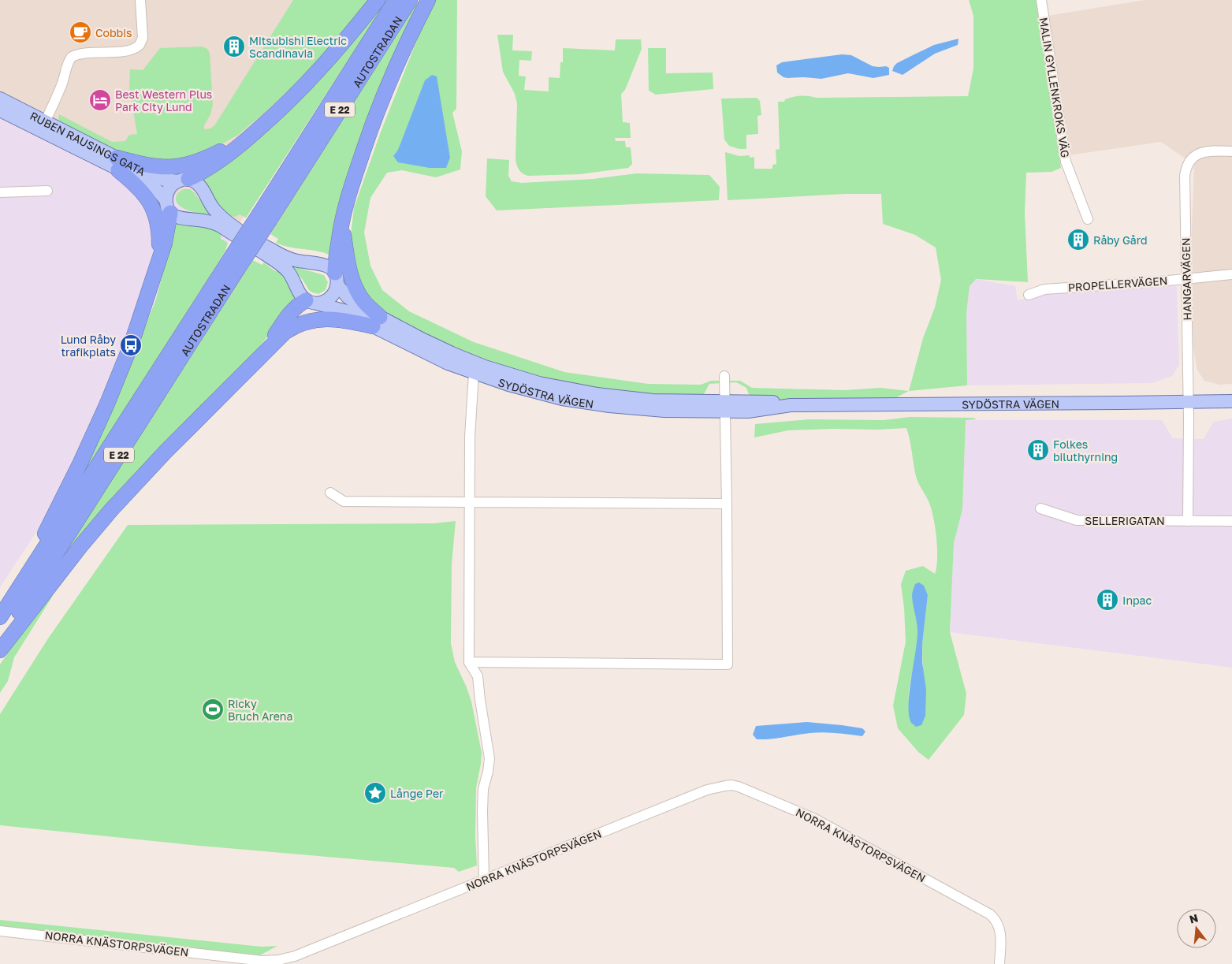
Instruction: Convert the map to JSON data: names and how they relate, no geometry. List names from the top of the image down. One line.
{"streets":{"highway":["AUTOSTRADAN","E 22"],"main road":["RUBEN RAUSINGS GATA","SYDÖSTRA VÄGEN"],"street":["MALIN GYLLENKROKS VÄG","HANGARVÄGEN","PROPELLERVÄGEN","SELLERIGATAN","NORRA KNÄSTORPSVÄGEN"]},"crossings":[["RUBEN RAUSINGS GATA","SYDÖSTRA VÄGEN"],["HANGARVÄGEN","PROPELLERVÄGEN"],["HANGARVÄGEN","SYDÖSTRA VÄGEN"]],"places":{"cafe":["Cobbis"],"building":["Mitsubishi Electric Scandinavia","Råby Gård","Folkes biluthyrning","Inpac"],"hotel":["Best Western Plus Park City Lund"],"bus stop":["Lund Råby trafikplats"],"sports":["Ricky Bruch Arena"],"place":["Långe Per"]},"north":"top"}
